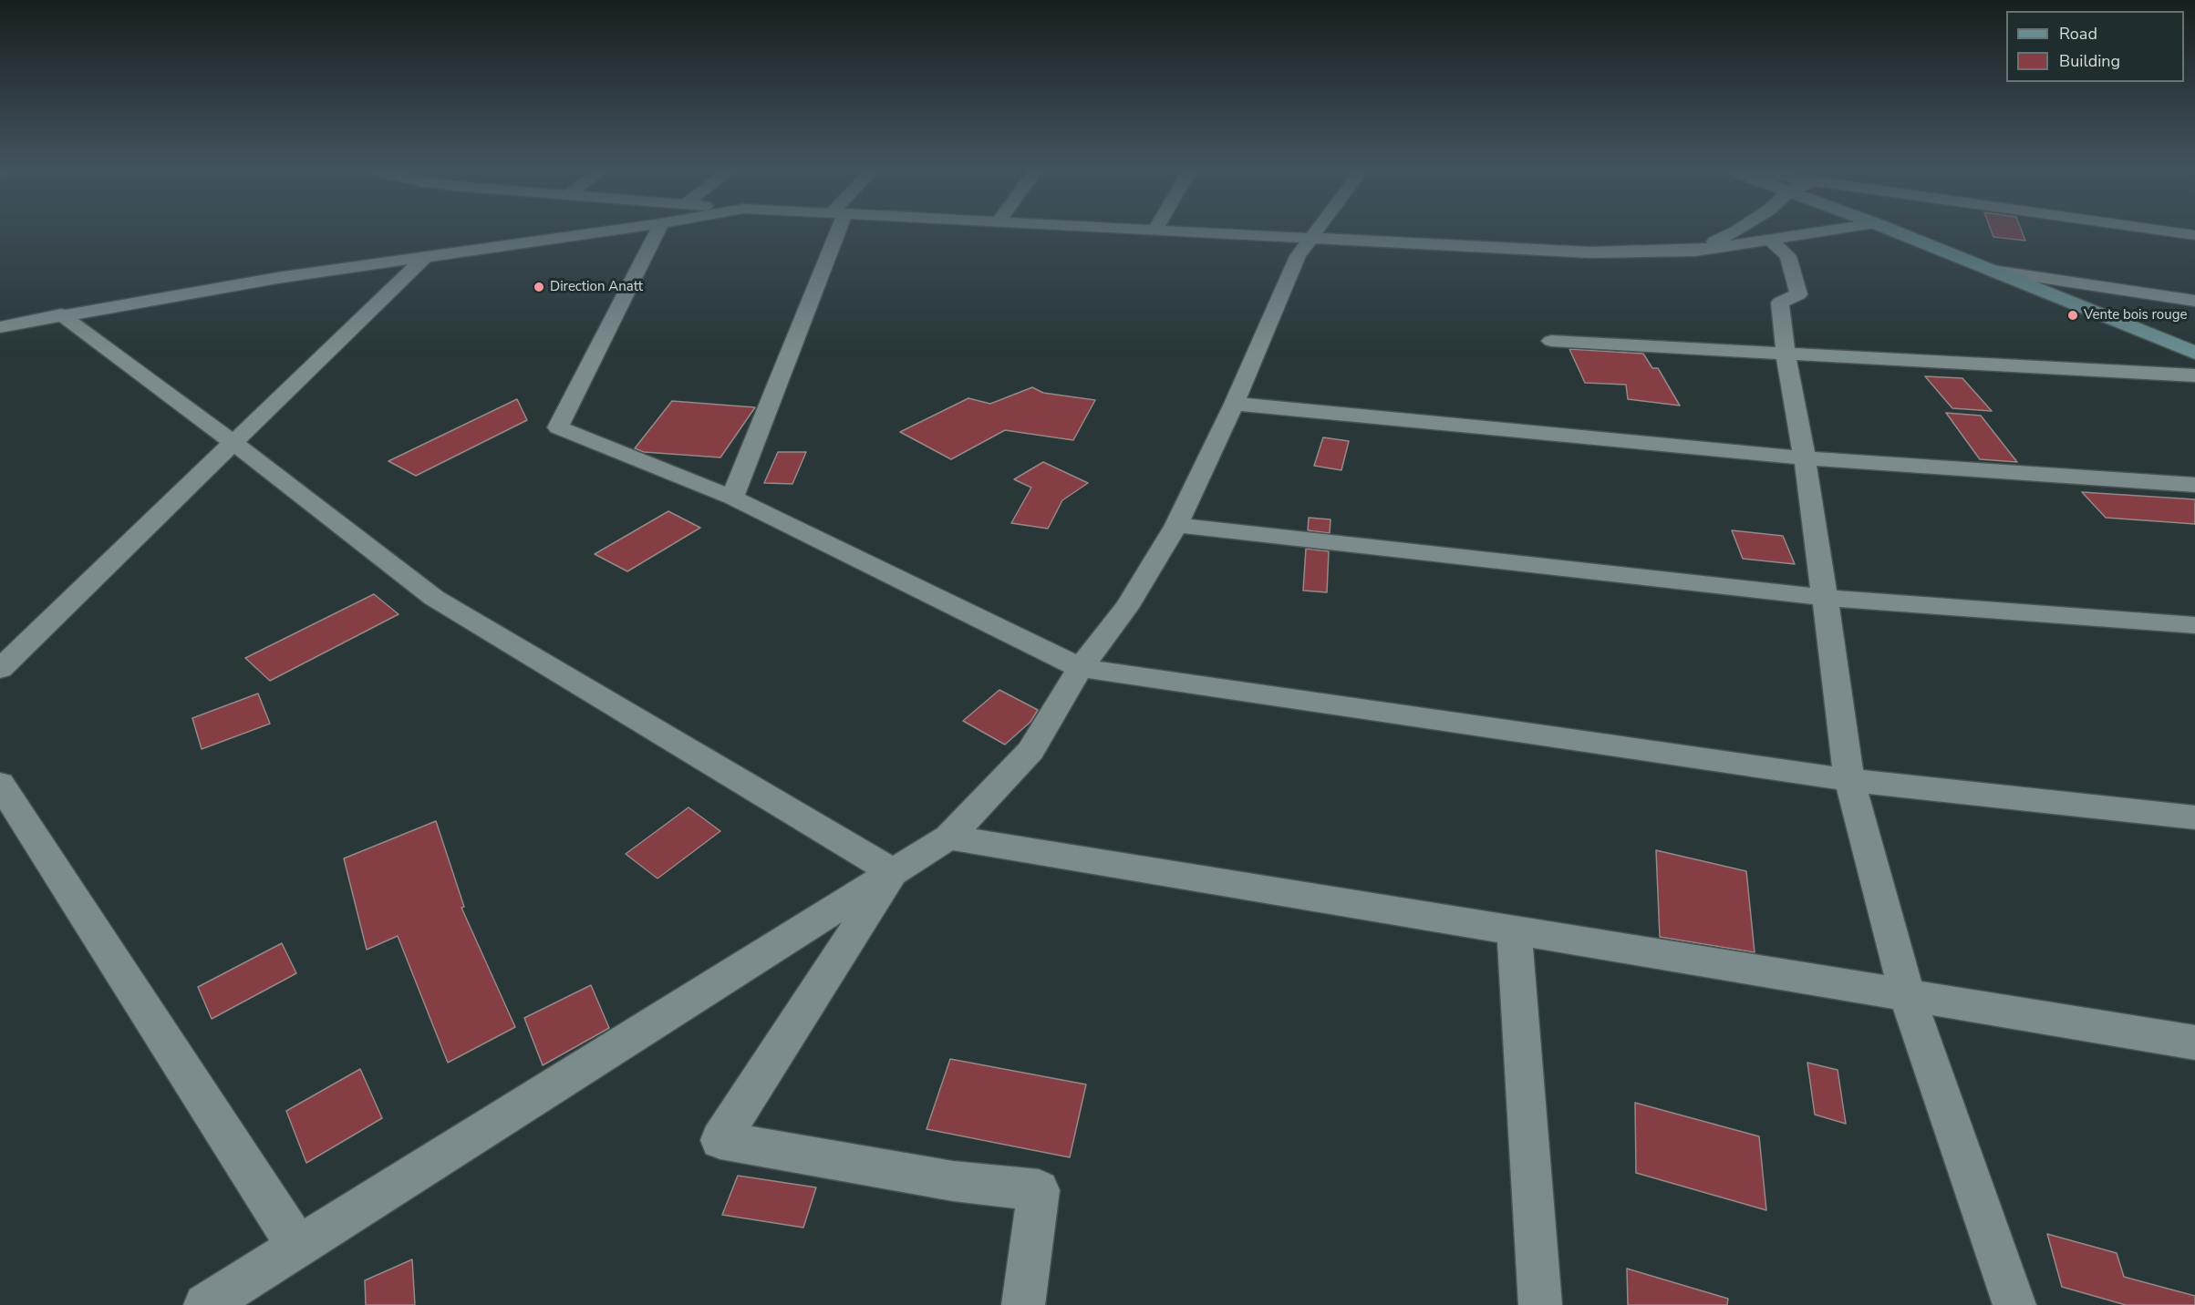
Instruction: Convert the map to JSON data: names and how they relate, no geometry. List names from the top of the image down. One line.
{"places":["Direction Anatt","Vente bois rouge"],"legend":["Road","Building"]}
